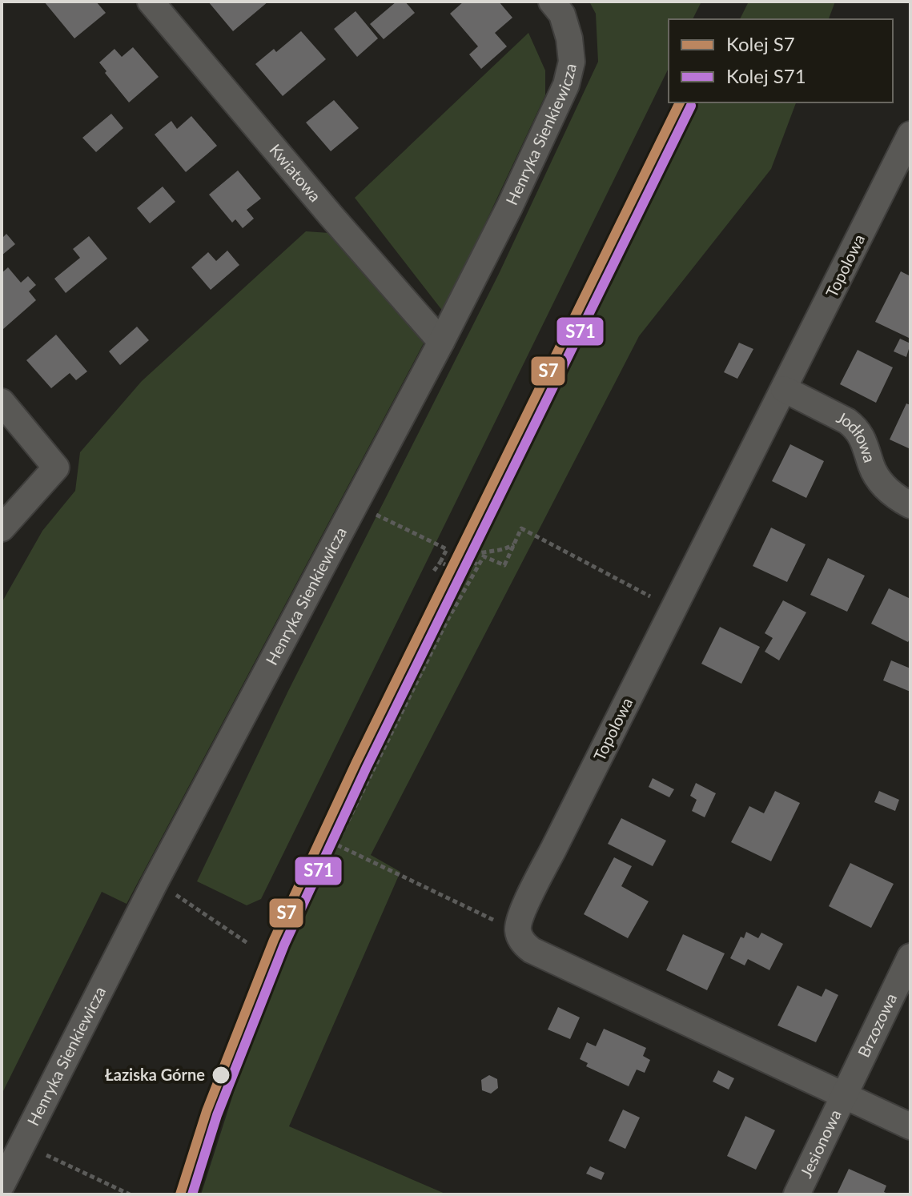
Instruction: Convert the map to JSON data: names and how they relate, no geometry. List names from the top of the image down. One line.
{"streets":{"street":["Henryka Sienkiewicza","Kwiatowa","Topolowa","Jodłowa","Brzozowa","Jesionowa"]},"crossings":[["Henryka Sienkiewicza","Kwiatowa"],["Topolowa","Jodłowa"],["Brzozowa","Jesionowa"]],"places":["Łaziska Górne"],"lines":["rail line S7","rail line S71"],"legend":["Kolej S7","Kolej S71"]}
